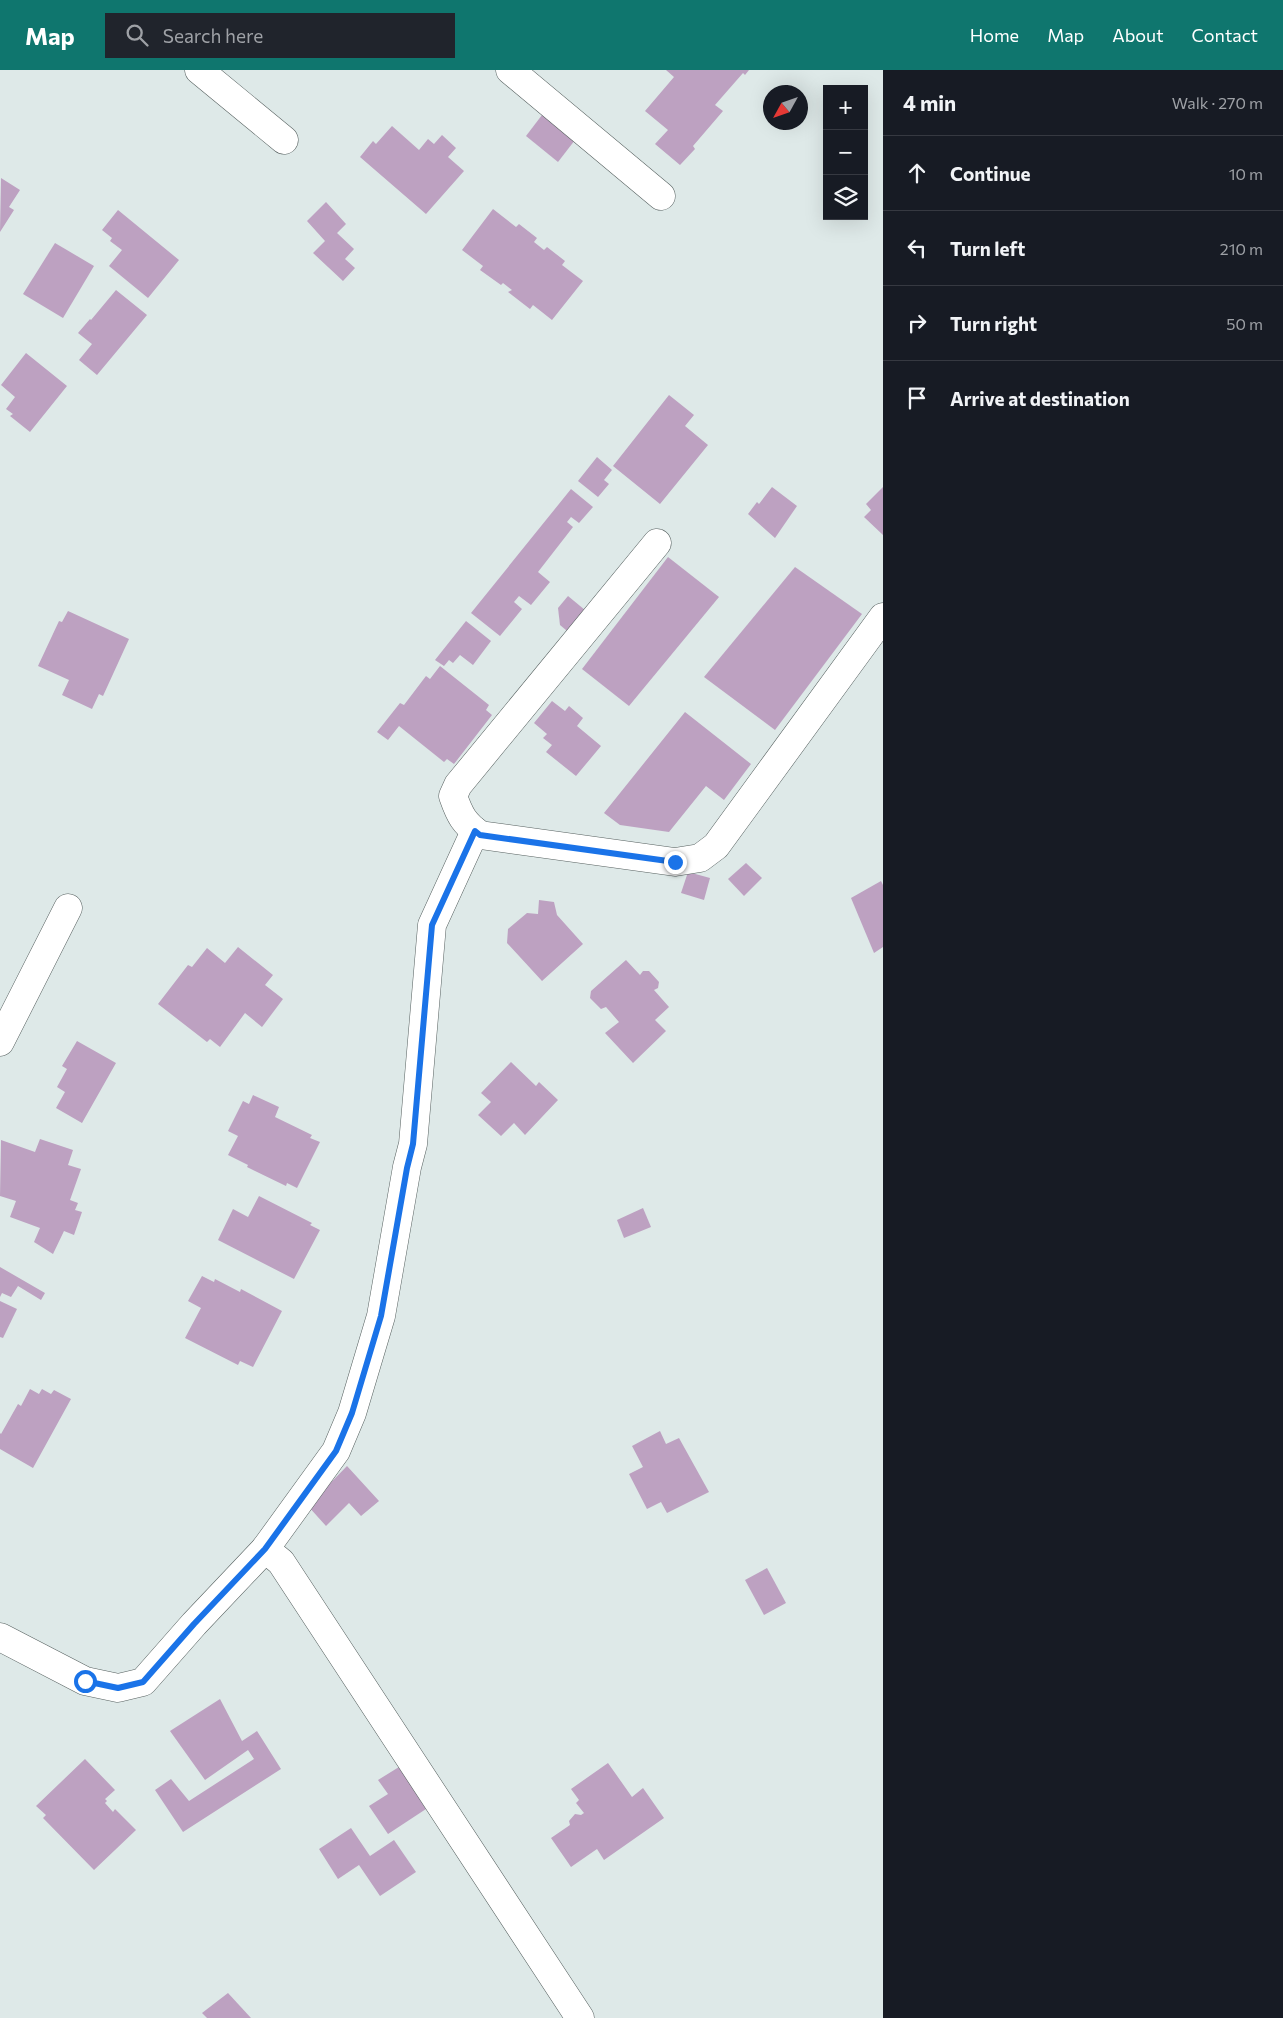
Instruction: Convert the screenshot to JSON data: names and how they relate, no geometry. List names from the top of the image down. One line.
{"north":"bottom left","page":{"header":"Map","search":"Search here","nav":["Home","Map","About","Contact"],"heading":["4 min","Walk · 270 m"],"map_buttons":["+","−"],"list":[["Continue","10 m"],["Turn left","210 m"],["Turn right","50 m"],"Arrive at destination"]}}
